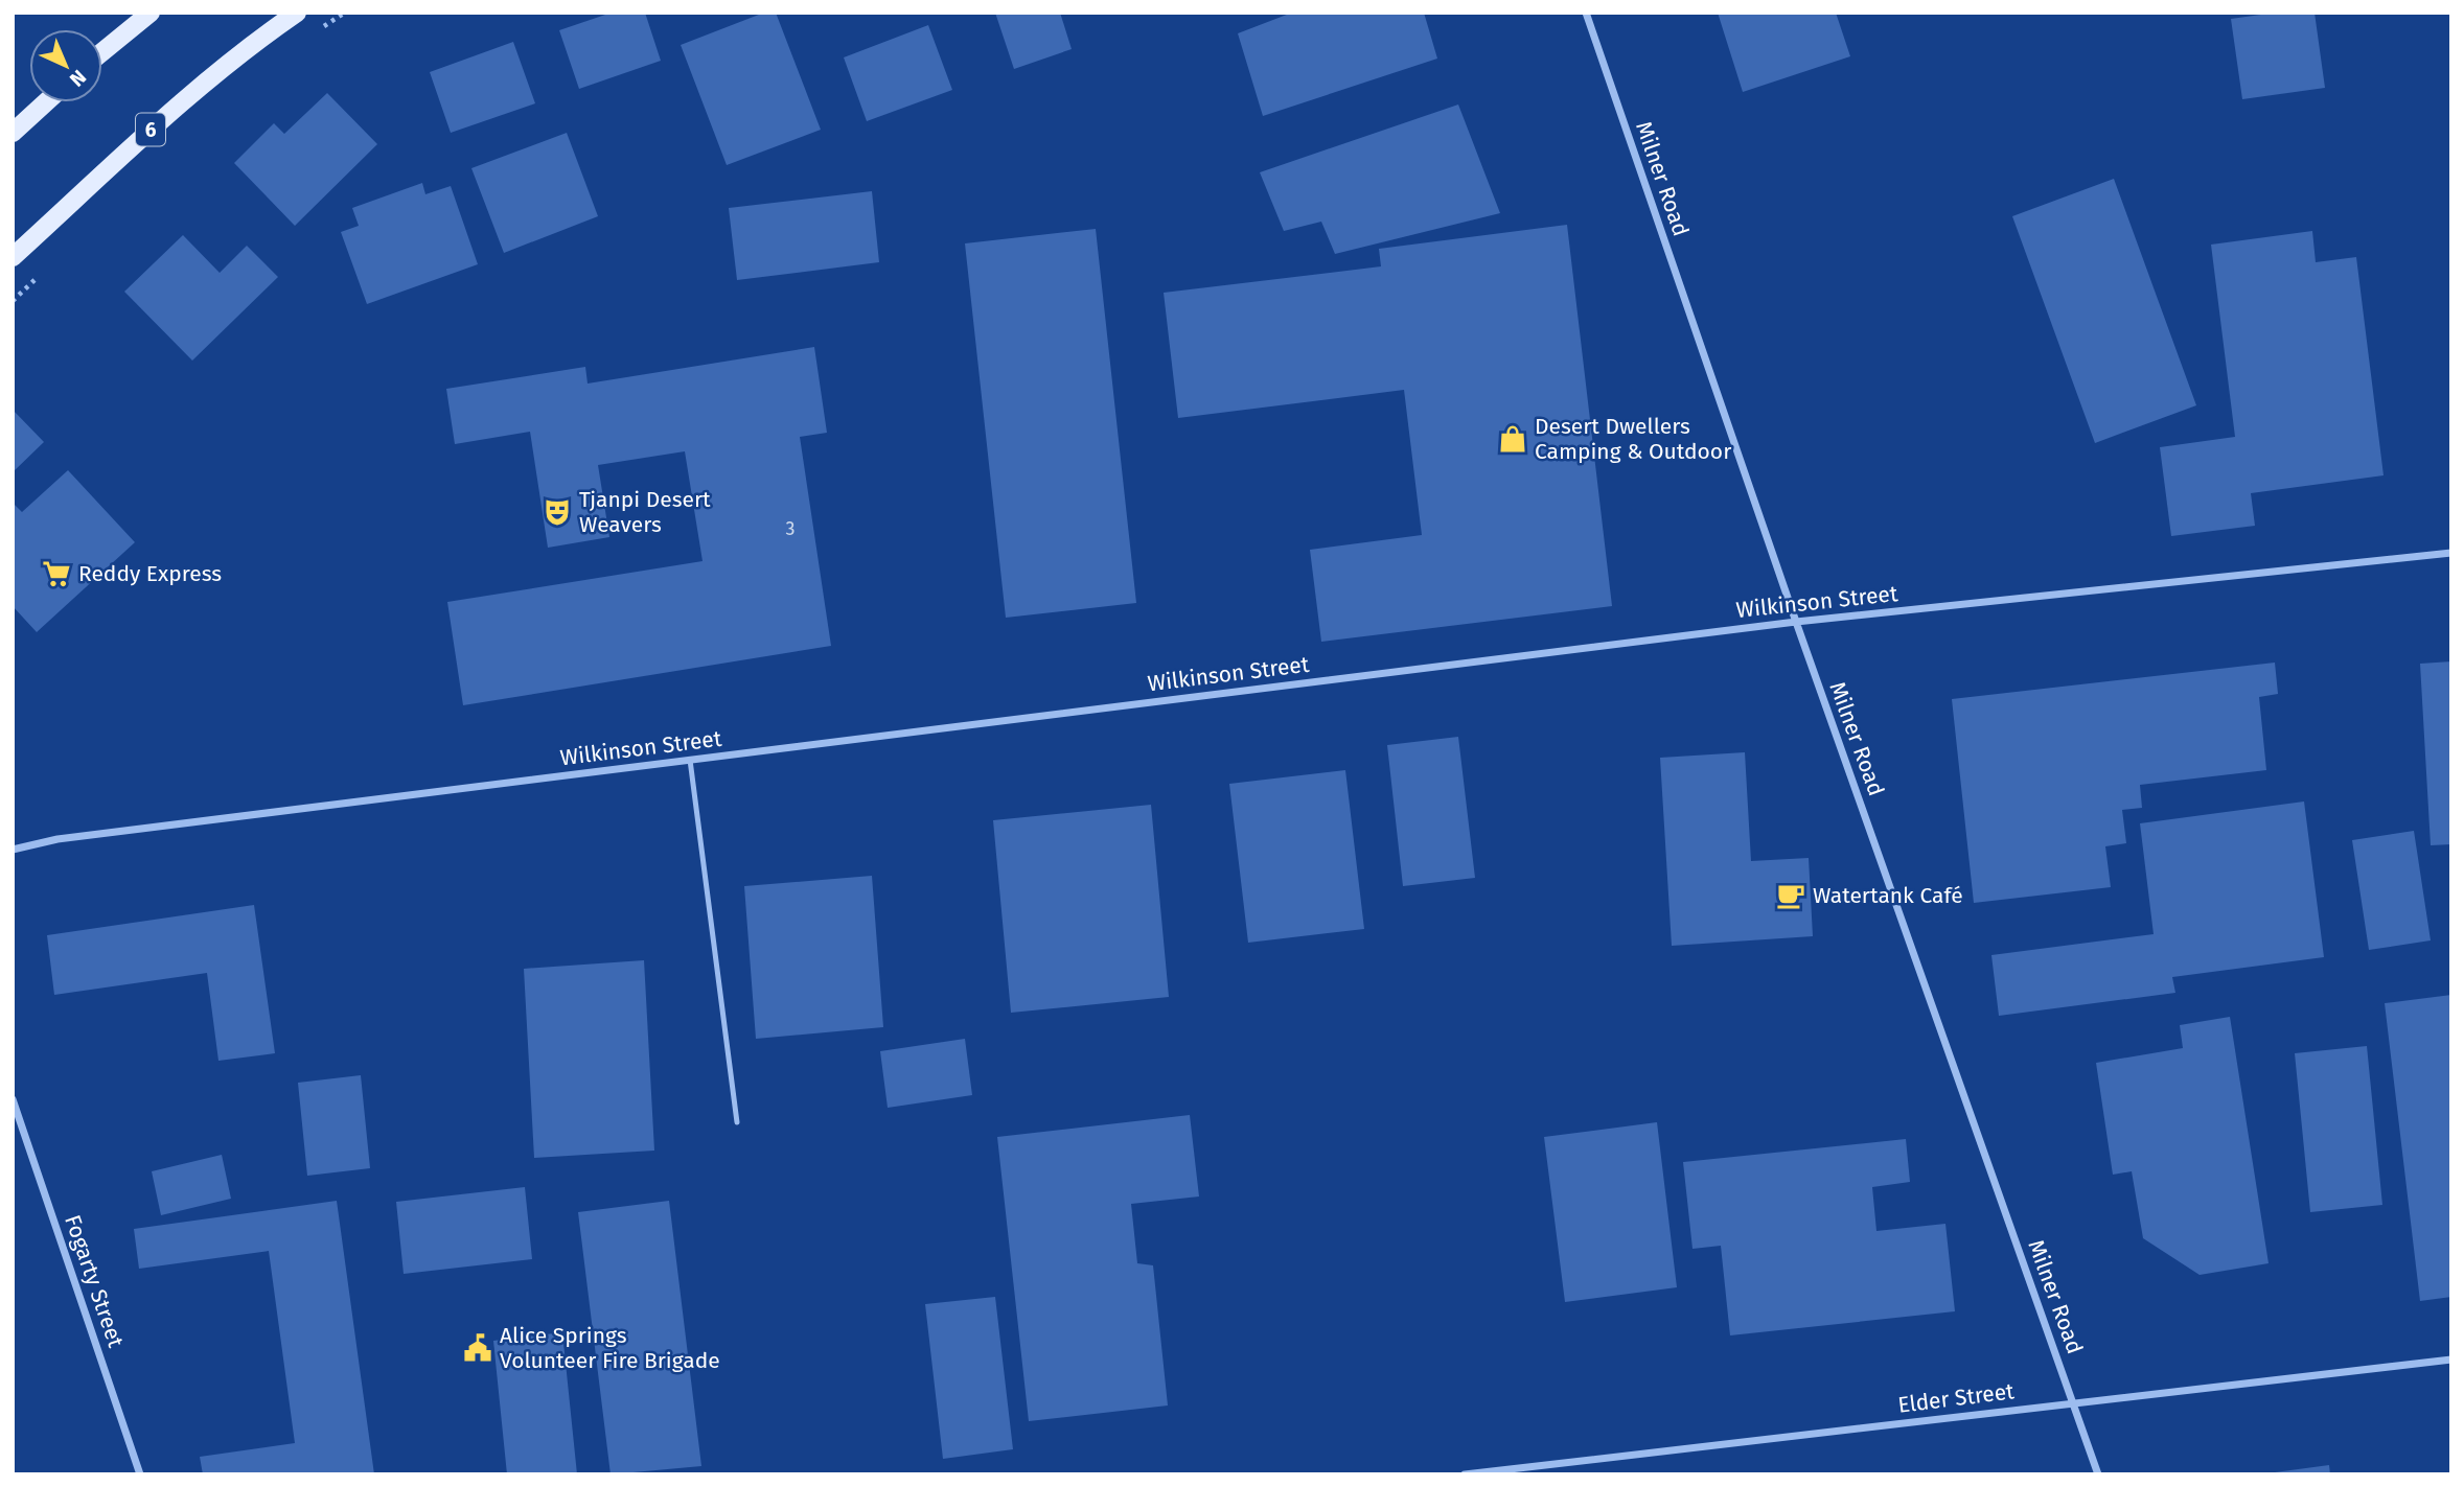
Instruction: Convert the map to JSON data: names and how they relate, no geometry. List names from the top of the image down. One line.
{"streets":{"main road":["6"],"street":["Milner Road","Wilkinson Street","Fogarty Street","Elder Street"]},"crossings":[["Milner Road","Wilkinson Street"],["Milner Road","Elder Street"]],"places":{"shop":["Desert Dwellers Camping & Outdoor"],"theatre":["Tjanpi Desert Weavers"],"supermarket":["Reddy Express"],"cafe":["Watertank Café"],"public building":["Alice Springs Volunteer Fire Brigade"]},"house_numbers":["3"],"north":"bottom right"}
